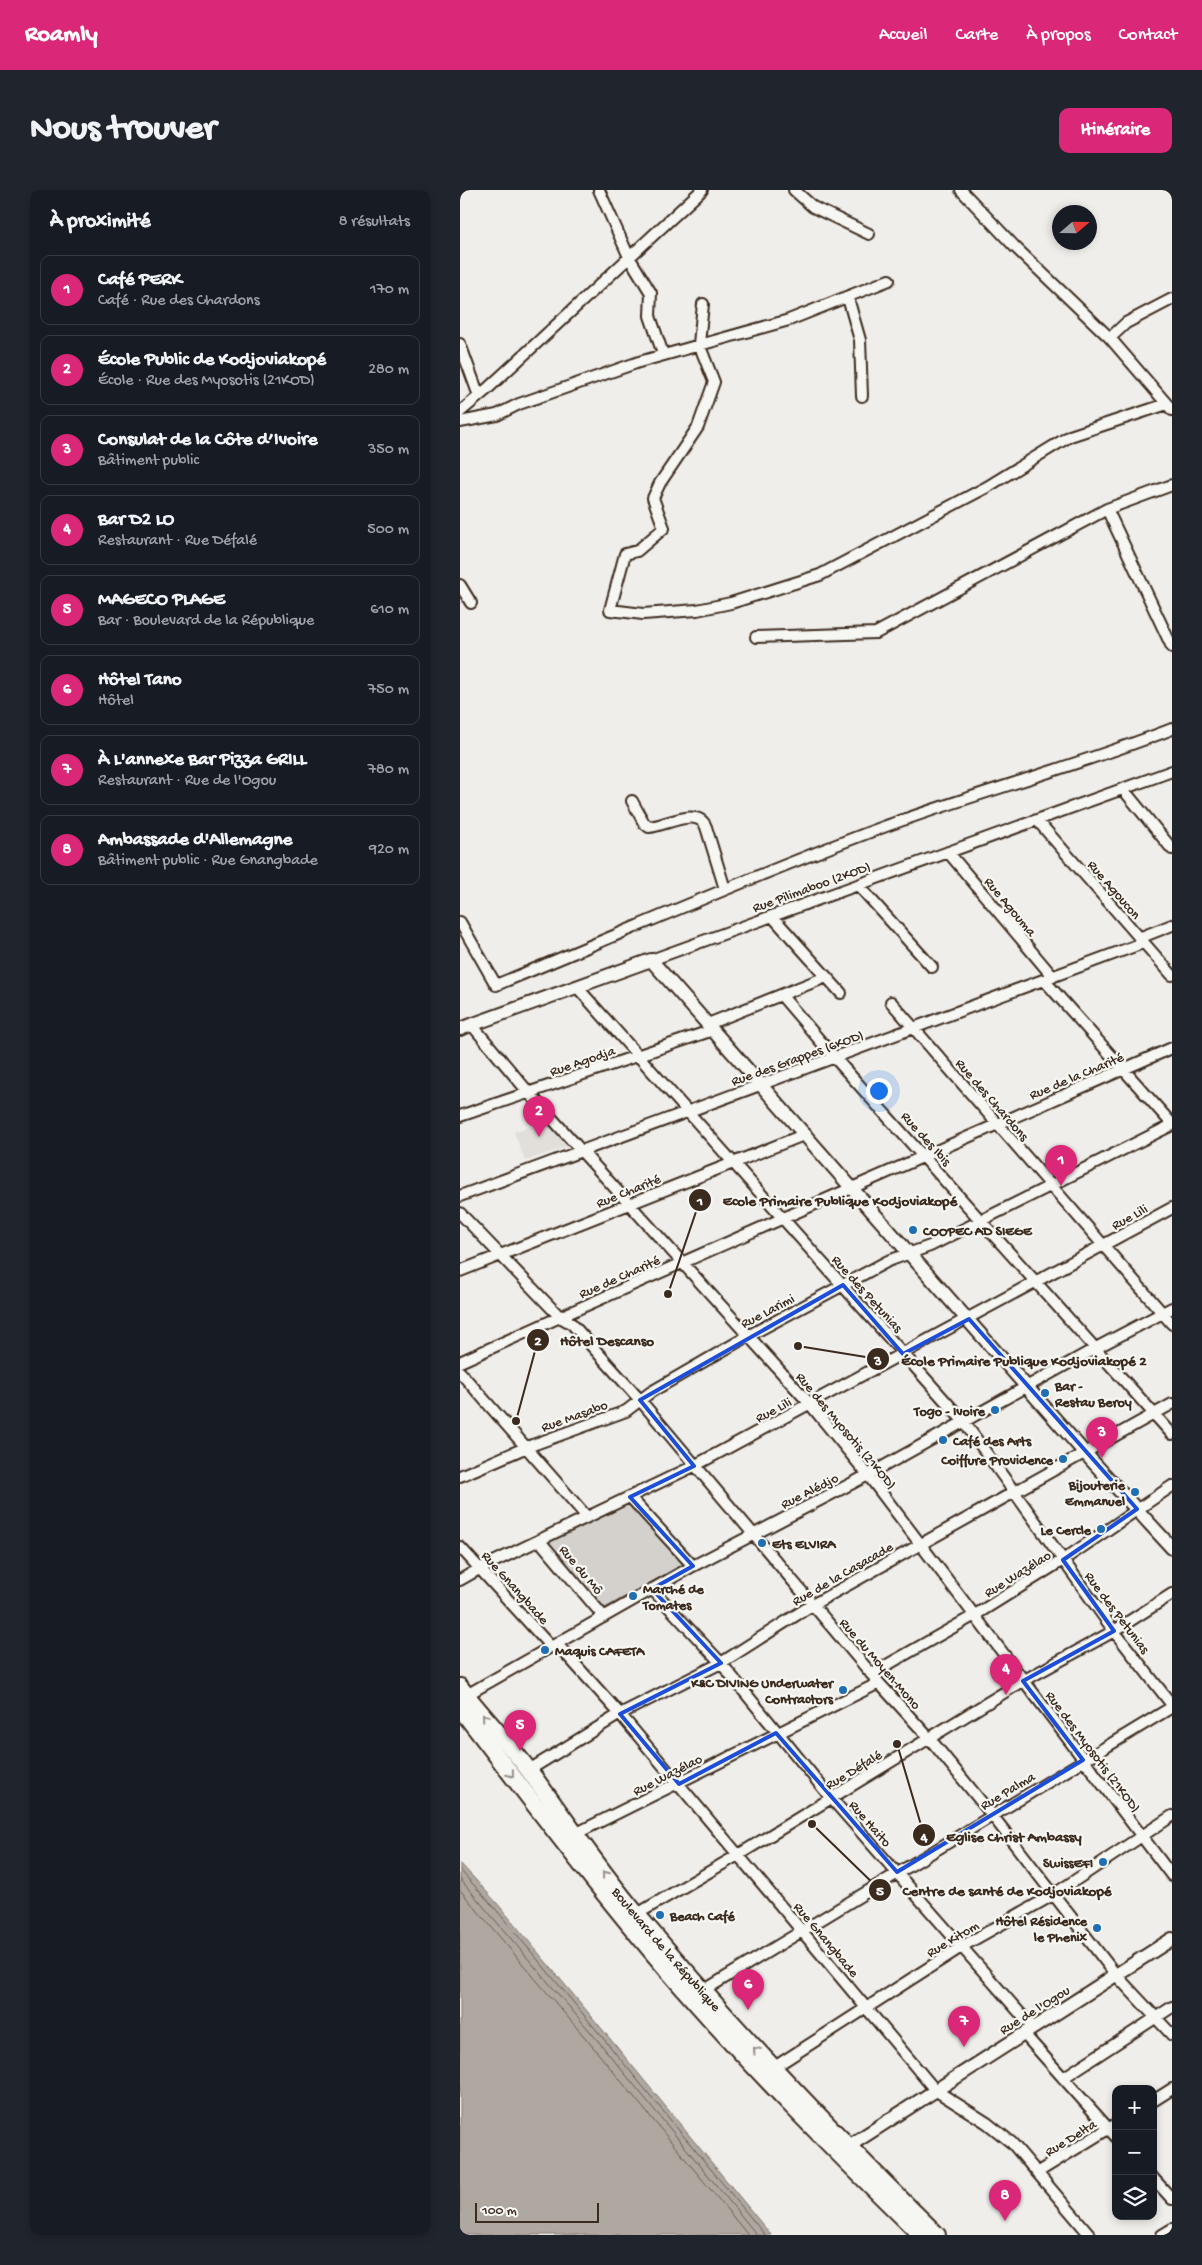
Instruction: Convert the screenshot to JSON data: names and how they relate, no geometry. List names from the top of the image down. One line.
{"streets":{"highway":["Boulevard de la République"],"street":["Rue Pilimaboo (2KOD)","Rue Agoucon","Rue Agouma","Rue des Grappes (6KOD)","Rue Agodja","Rue de la Charité","Rue des Chardons","Rue des Ibis","Rue Charité","Rue Lili","Rue de Charité","Rue des Petunias","Rue Larimi","Rue Masabo","Rue des Myosotis (21KOD)","Rue Alédjo","Rue du Mô","Rue de la Casacade","Rue Wazélao","Rue Gnangbade","Rue du Moyen-Mono","Rue Défalé","Rue Palma","Rue Haito","Rue Kitom","Rue de l'Ogou","Rue Delta"]},"crossings":[["Rue Pilimaboo (2KOD)","Rue Agoucon"],["Rue Pilimaboo (2KOD)","Rue Agouma"],["Rue Pilimaboo (2KOD)","Rue des Petunias"],["Rue Pilimaboo (2KOD)","Rue des Myosotis (21KOD)"],["Rue Agoucon","Rue des Grappes (6KOD)"],["Rue Agouma","Rue des Grappes (6KOD)"],["Rue Agouma","Rue de la Charité"],["Rue Agouma","Rue Larimi"],["Rue des Grappes (6KOD)","Rue des Chardons"],["Rue des Grappes (6KOD)","Rue des Ibis"],["Rue des Grappes (6KOD)","Rue des Petunias"],["Rue des Grappes (6KOD)","Rue des Myosotis (21KOD)"],["Rue Agodja","Rue des Ibis"],["Rue Agodja","Rue des Petunias"],["Rue Agodja","Rue des Myosotis (21KOD)"],["Rue de la Charité","Rue des Chardons"],["Rue de la Charité","Rue des Ibis"],["Rue de la Charité","Rue de Charité"],["Rue des Chardons","Rue Lili"],["Rue des Chardons","Rue Larimi"],["Rue des Chardons","Rue Alédjo"],["Rue des Ibis","Rue Lili"],["Rue des Ibis","Rue Larimi"],["Rue des Ibis","Rue Alédjo"],["Rue des Ibis","Rue de la Casacade"],["Rue Charité","Rue des Petunias"],["Rue Charité","Rue des Myosotis (21KOD)"],["Rue Charité","Rue du Moyen-Mono"],["Rue Lili","Rue des Petunias"],["Rue Lili","Rue des Myosotis (21KOD)"],["Rue Lili","Rue du Mô"],["Rue Lili","Rue Gnangbade"],["Rue Lili","Rue du Moyen-Mono"],["Rue de Charité","Rue des Petunias"],["Rue de Charité","Rue des Myosotis (21KOD)"],["Rue de Charité","Rue du Moyen-Mono"],["Rue des Petunias","Rue Larimi"],["Rue des Petunias","Rue Alédjo"],["Rue des Petunias","Rue de la Casacade"],["Rue des Petunias","Rue Wazélao"],["Rue des Petunias","Rue Défalé"],["Rue des Petunias","Rue Palma"],["Rue Larimi","Rue Masabo"],["Rue Larimi","Rue des Myosotis (21KOD)"],["Rue Larimi","Rue du Moyen-Mono"],["Rue Masabo","Rue du Moyen-Mono"],["Rue des Myosotis (21KOD)","Rue Alédjo"],["Rue des Myosotis (21KOD)","Rue de la Casacade"],["Rue des Myosotis (21KOD)","Rue Wazélao"],["Rue des Myosotis (21KOD)","Rue Défalé"],["Rue des Myosotis (21KOD)","Rue Palma"],["Rue des Myosotis (21KOD)","Rue Kitom"],["Rue Alédjo","Rue du Mô"],["Rue Alédjo","Rue Gnangbade"],["Rue Alédjo","Rue du Moyen-Mono"],["Rue Alédjo","Rue Haito"],["Rue Alédjo","Boulevard de la République"],["Rue de la Casacade","Rue Gnangbade"],["Rue de la Casacade","Rue du Moyen-Mono"],["Rue de la Casacade","Rue Haito"],["Rue de la Casacade","Boulevard de la République"],["Rue Wazélao","Rue Gnangbade"],["Rue Wazélao","Rue du Moyen-Mono"],["Rue Wazélao","Rue Haito"],["Rue Wazélao","Boulevard de la République"],["Rue Gnangbade","Rue Défalé"],["Rue Gnangbade","Rue Palma"],["Rue Gnangbade","Rue Kitom"],["Rue Gnangbade","Rue de l'Ogou"],["Rue Gnangbade","Rue Delta"],["Rue du Moyen-Mono","Rue Défalé"],["Rue du Moyen-Mono","Rue Palma"],["Rue du Moyen-Mono","Rue Kitom"],["Rue du Moyen-Mono","Rue de l'Ogou"],["Rue Défalé","Rue Haito"],["Rue Défalé","Boulevard de la République"],["Rue Palma","Rue Haito"],["Rue Palma","Boulevard de la République"],["Rue Haito","Rue Kitom"],["Rue Haito","Rue de l'Ogou"],["Rue Haito","Rue Delta"],["Rue Kitom","Boulevard de la République"],["Boulevard de la République","Rue de l'Ogou"]],"places":["COOPEC AD SIEGE","Ecole Primaire Publique Kodjoviakopé","École Primaire Publique Kodjoviakopé 2","Bar - Restau Beroy","Togo - Ivoire","Hôtel Descanso","Café des Arts","Coiffure Providence","Bijouterie Emmanuel","Le Cercle","Ets ELVIRA","Marché de Tomates","Maquis CAFETA","K&C DIVING Underwater Contractors","Eglise Christ Ambassy","Centre de santé de Kodjoviakopé","SwissEFI","Beach Café","Hôtel Résidence le Phenix"],"scale_bar":"100 m","north":"right","page":{"header":"Roamly","nav":["Accueil","Carte","À propos","Contact"],"buttons":"Itinéraire","title":"Nous trouver","heading":["À proximité","8 résultats"],"list":[{"mark":"1","name":"Café PERK","note":"Café · Rue des Chardons","value":"170 m"},{"mark":"2","name":"École Public de Kodjoviakopé","note":"École · Rue des Myosotis (21KOD)","value":"280 m"},{"mark":"3","name":"Consulat de la Côte d’Ivoire","note":"Bâtiment public","value":"350 m"},{"mark":"4","name":"Bar D2 LO","note":"Restaurant · Rue Défalé","value":"500 m"},{"mark":"5","name":"MAGECO PLAGE","note":"Bar · Boulevard de la République","value":"610 m"},{"mark":"6","name":"Hôtel Tano","note":"Hôtel","value":"750 m"},{"mark":"7","name":"À L'annexe Bar Pizza GRILL","note":"Restaurant · Rue de l'Ogou","value":"780 m"},{"mark":"8","name":"Ambassade d'Allemagne","note":"Bâtiment public · Rue Gnangbade","value":"920 m"}],"pins":["2","1","3","4","5","6","7","8"],"map_buttons":["+","−"],"scale":"100 m"}}
